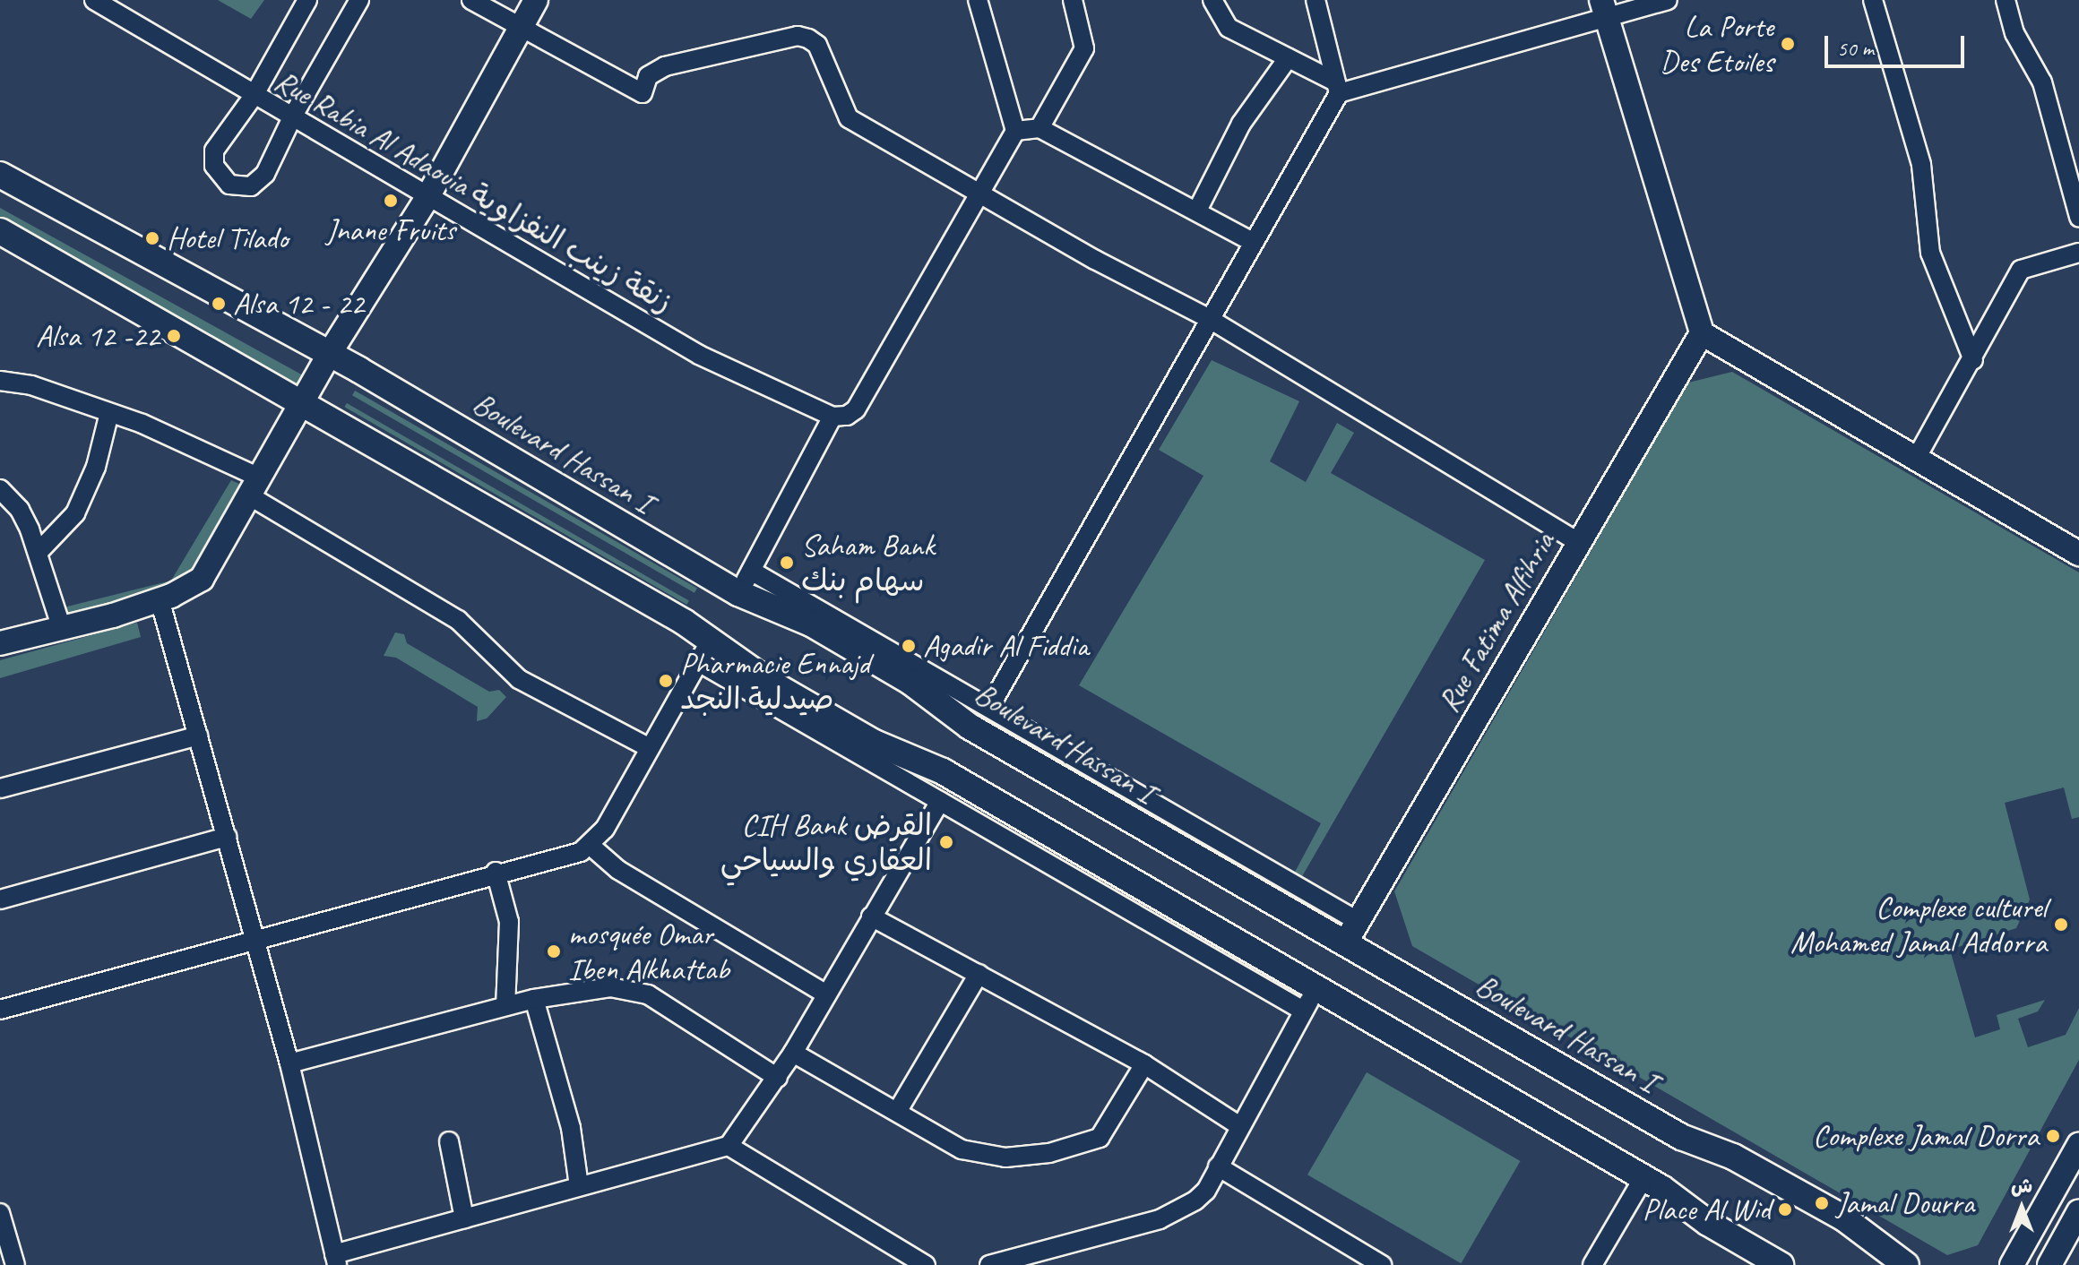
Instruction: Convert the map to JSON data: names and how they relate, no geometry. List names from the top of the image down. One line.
{"streets":{"main road":["Boulevard Hassan I"],"street":["Rue Rabia Al Adaouia زنقة زينب النفزاوية","Rue Fatima Alfihria"]},"crossings":[["Boulevard Hassan I","Rue Fatima Alfihria"]],"places":["La Porte Des Etoiles","Jnane Fruits","Hotel Tilado","Alsa 12 - 22","Alsa 12 -22","Saham Bank سهام بنك","Agadir Al Fiddia","Pharmacie Ennajd صيدلية النجد","CIH Bank القرض العقاري والسياحي","Complexe culturel Mohamed Jamal Addorra","mosquée Omar Iben Alkhattab","Complexe Jamal Dorra","Jamal Dourra","Place Al Wid"],"scale_bar":"50 m","north":"top"}
